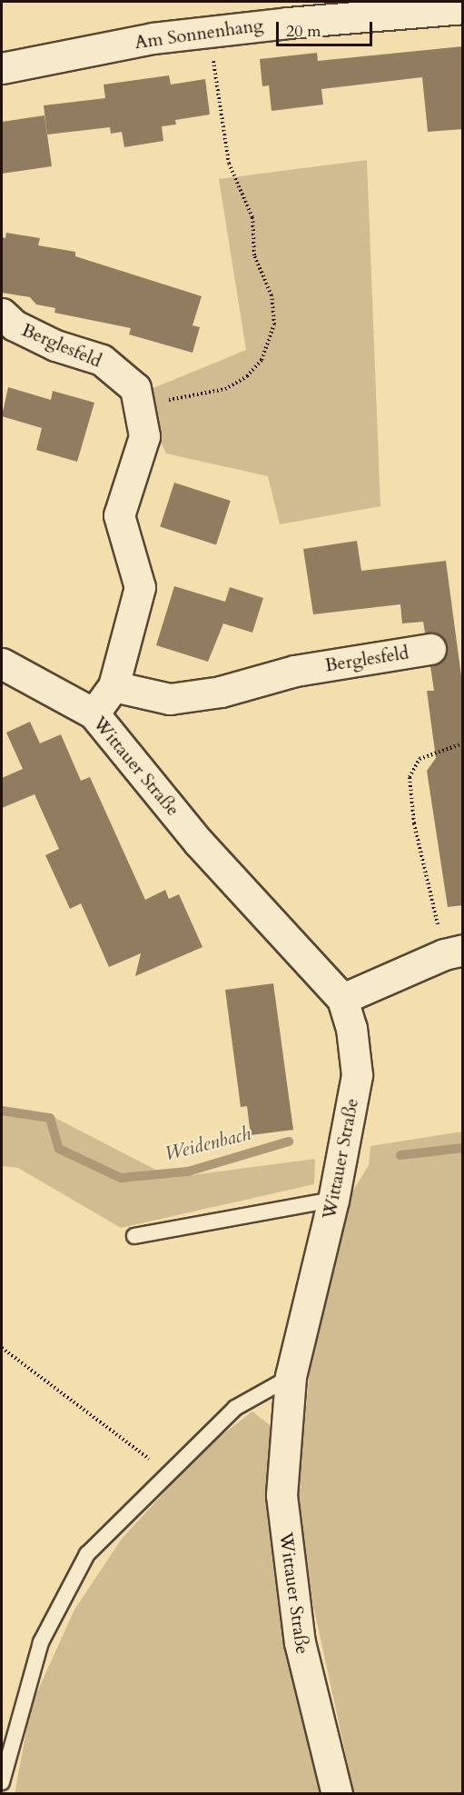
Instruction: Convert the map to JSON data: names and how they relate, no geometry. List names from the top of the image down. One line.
{"streets":{"street":["Am Sonnenhang","Berglesfeld","Wittauer Straße"]},"crossings":[["Berglesfeld","Wittauer Straße"]],"water":["Weidenbach"],"scale_bar":"20 m"}
